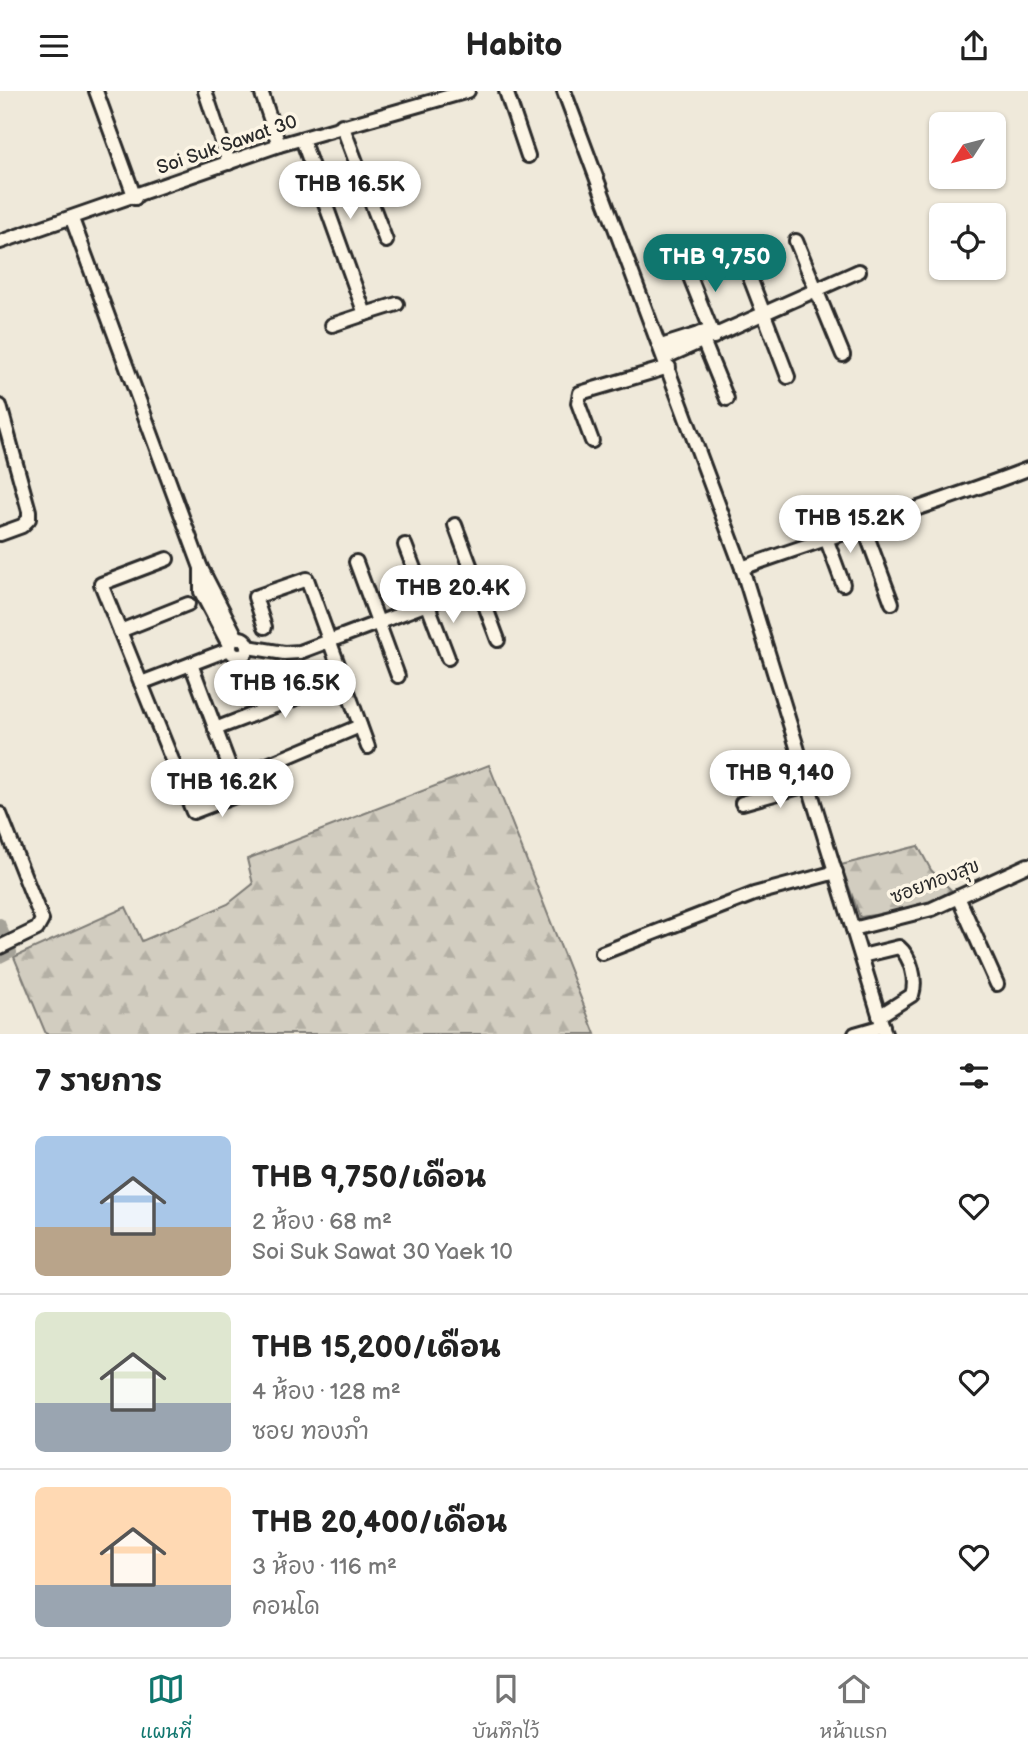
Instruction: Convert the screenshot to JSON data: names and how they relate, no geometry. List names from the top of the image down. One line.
{"streets":{"street":["Soi Suk Sawat 30","ซอยทองสุข"]},"north":"bottom left","page":{"header":"Habito","price":["THB 16.5K","THB 9,750","THB 15.2K","THB 20.4K","THB 16.5K","THB 9,140","THB 16.2K"],"heading":"7 รายการ","list":[{"name":"THB 9,750/เดือน","note":"2 ห้อง · 68 m² · Soi Suk Sawat 30 Yaek 10"},{"name":"THB 15,200/เดือน","note":"4 ห้อง · 128 m² · ซอย ทองภํา"},{"name":"THB 20,400/เดือน","note":"3 ห้อง · 116 m² · คอนโด"}],"tabs":["แผนที่","บันทึกไว้","หน้าแรก"]}}
